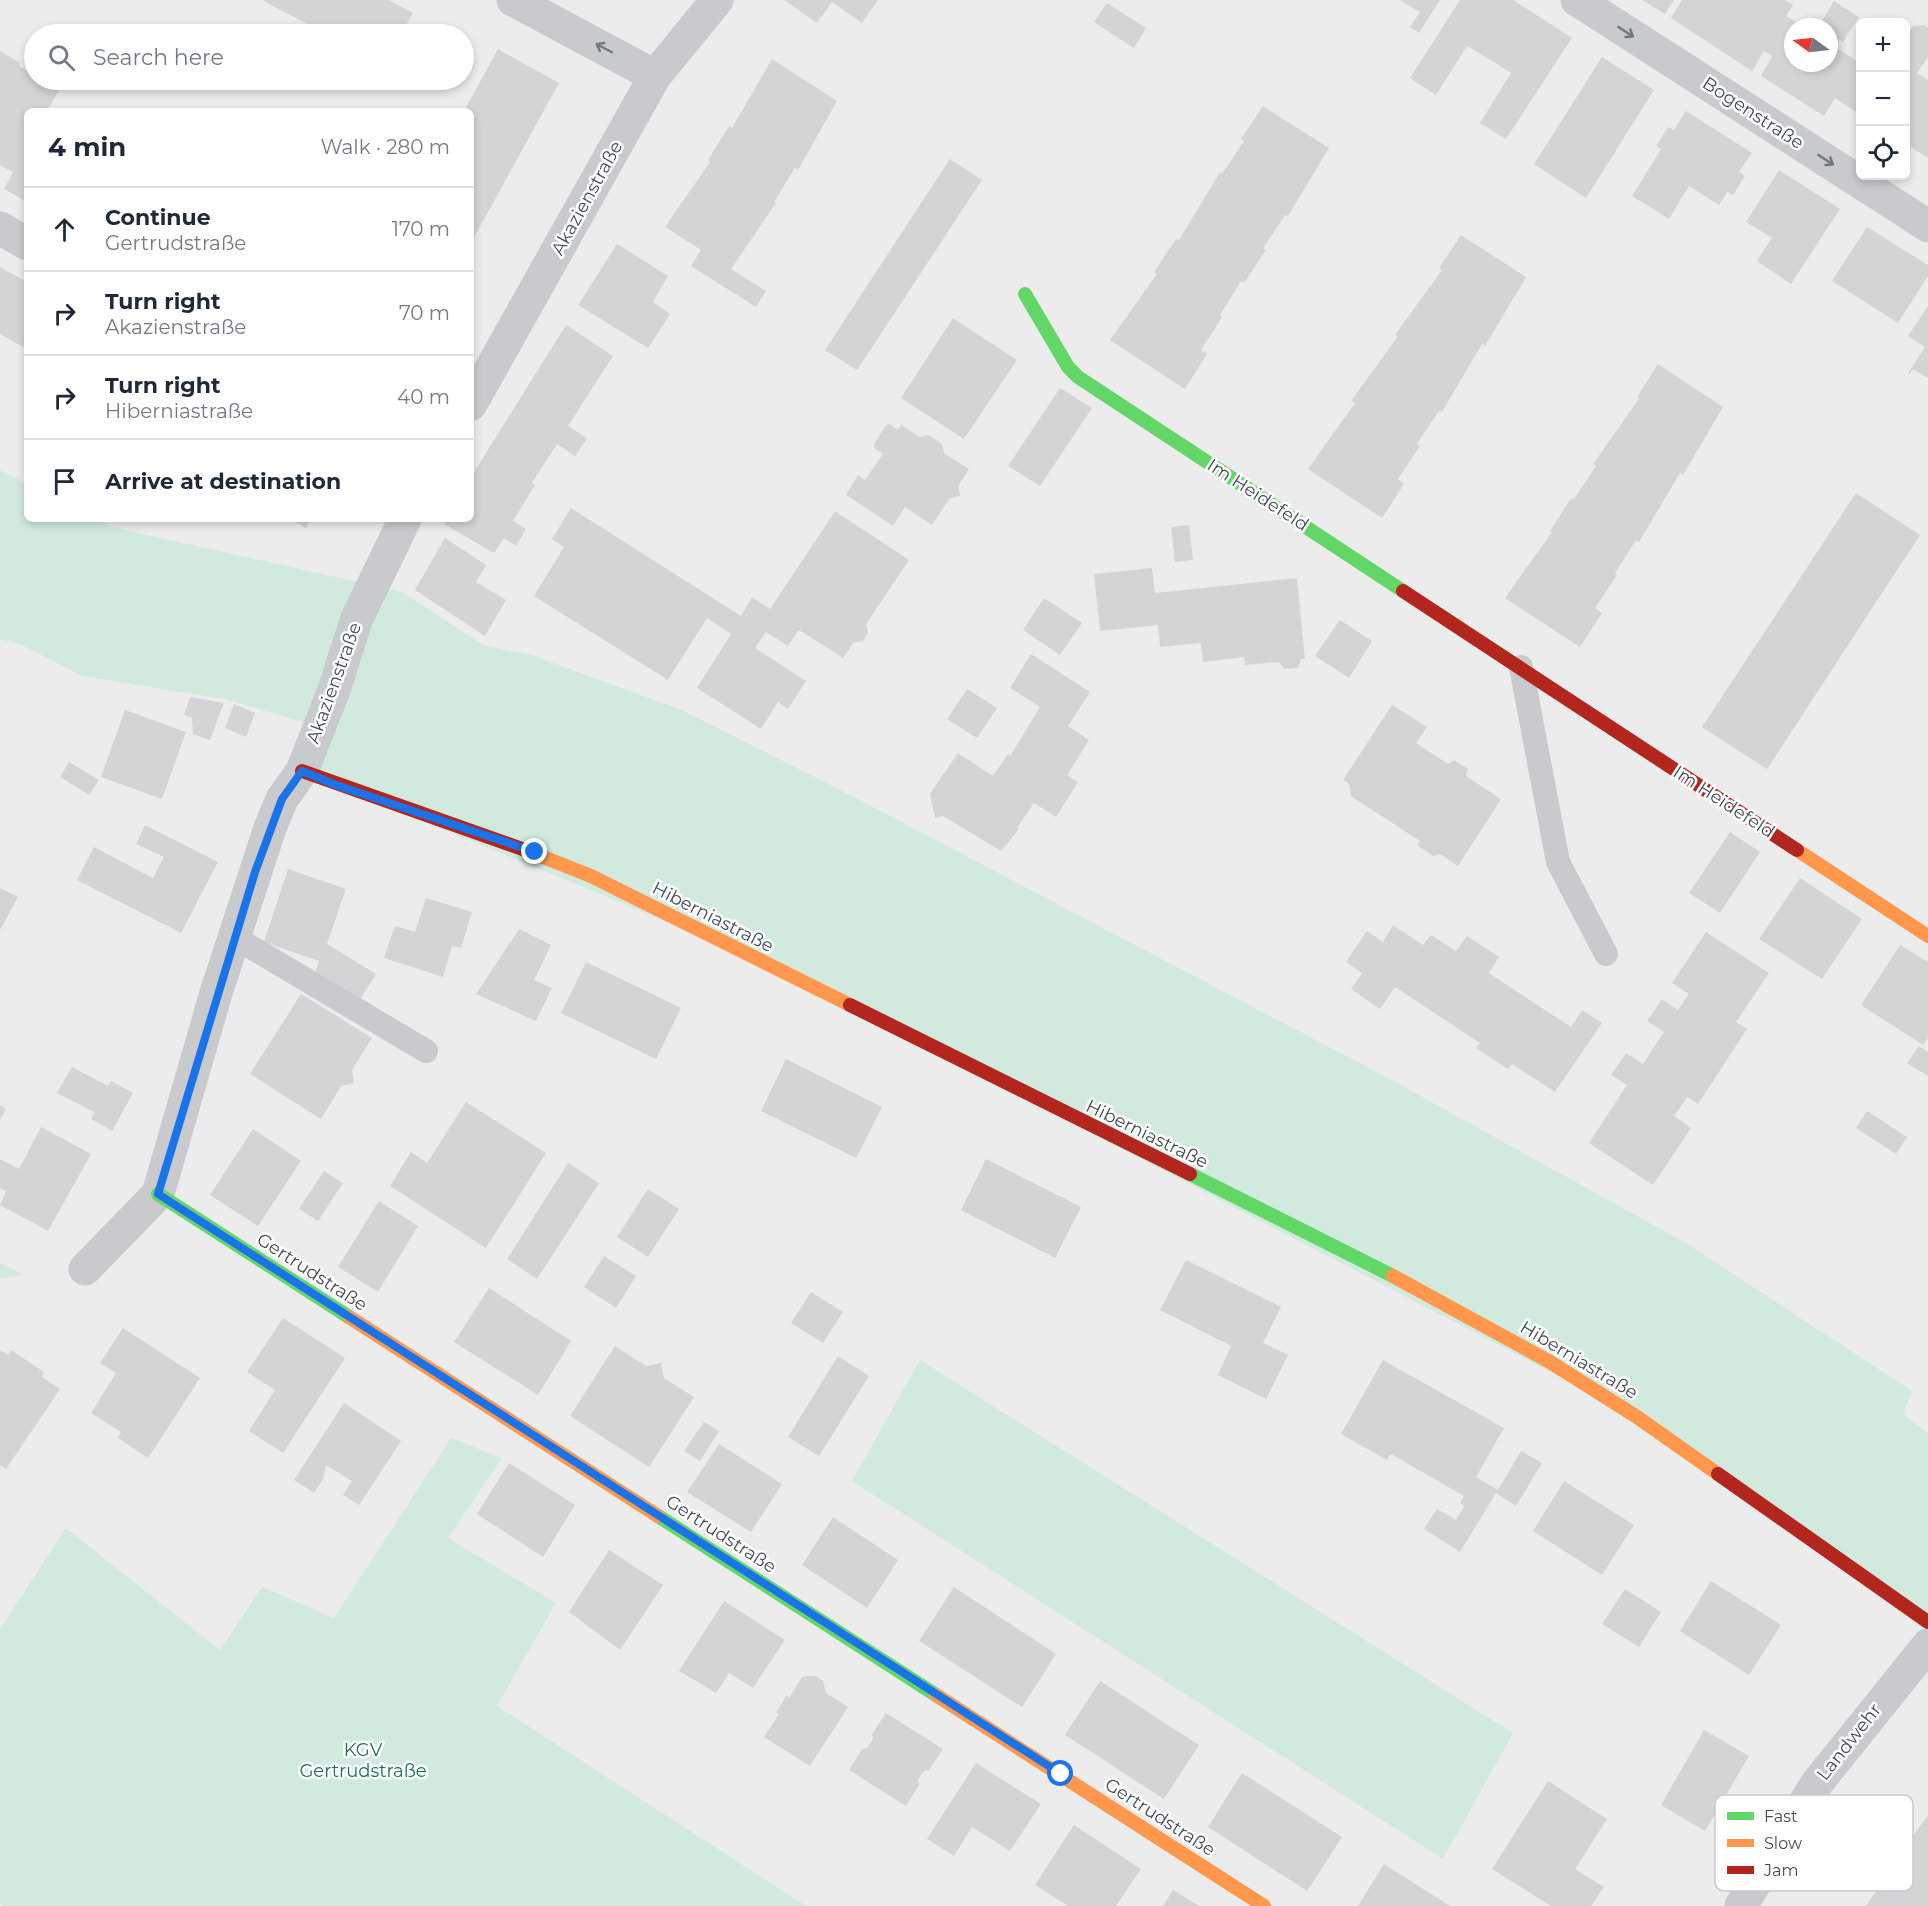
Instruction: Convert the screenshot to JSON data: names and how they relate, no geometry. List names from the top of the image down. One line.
{"streets":{"street":["Bogenstraße","Akazienstraße","Im Heidefeld","Hiberniastraße","Gertrudstraße","Landwehr"]},"crossings":[["Akazienstraße","Hiberniastraße"],["Akazienstraße","Gertrudstraße"]],"one_way":["Bogenstraße"],"parks":["KGV Gertrudstraße"],"legend":["Fast","Slow","Jam"],"north":"left","page":{"map_buttons":["+","−"],"search":"Search here","heading":["4 min","Walk · 280 m"],"list":[["Continue","Gertrudstraße","170 m"],["Turn right","Akazienstraße","70 m"],["Turn right","Hiberniastraße","40 m"],"Arrive at destination"]}}
